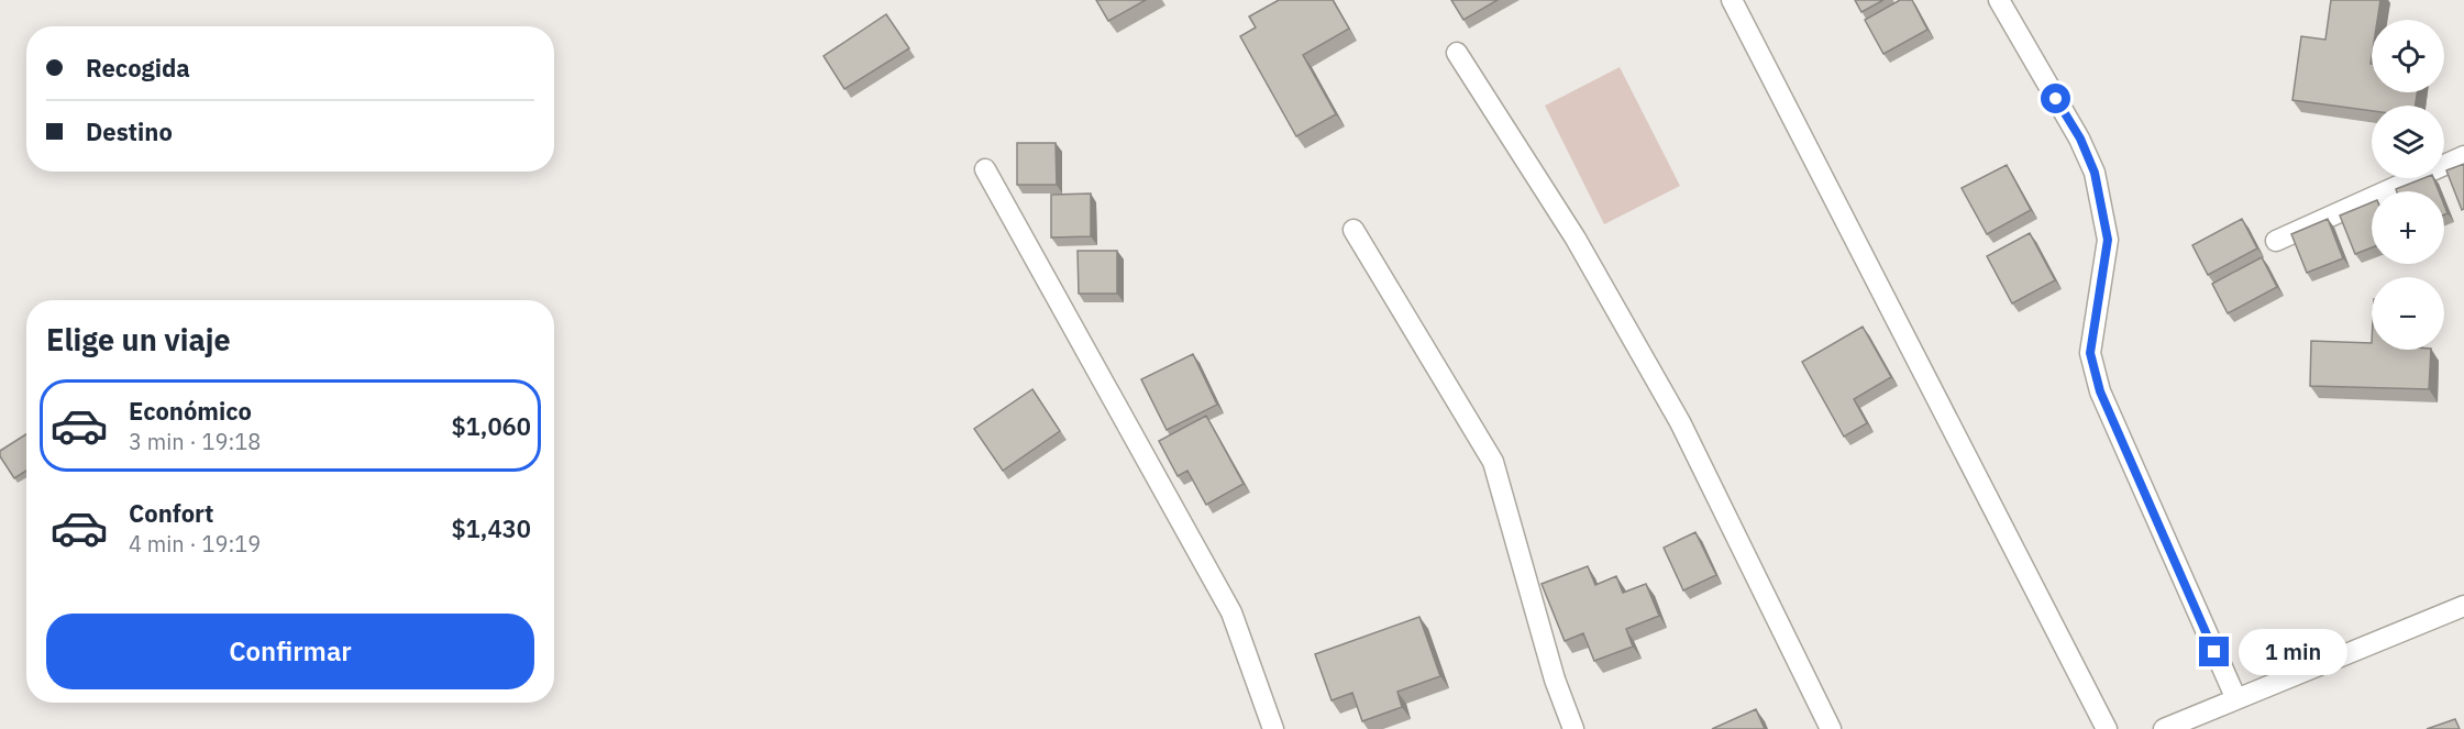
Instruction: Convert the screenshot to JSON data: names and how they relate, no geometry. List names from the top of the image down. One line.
{"page":{"map_buttons":["+","−"],"banner":["Recogida","Destino"],"heading":"Elige un viaje","list":[{"name":"Económico","note":"3 min · 19:18","value":"$1,060"},{"name":"Confort","note":"4 min · 19:19","value":"$1,430"}],"buttons":"Confirmar","bubble":"1 min"}}
